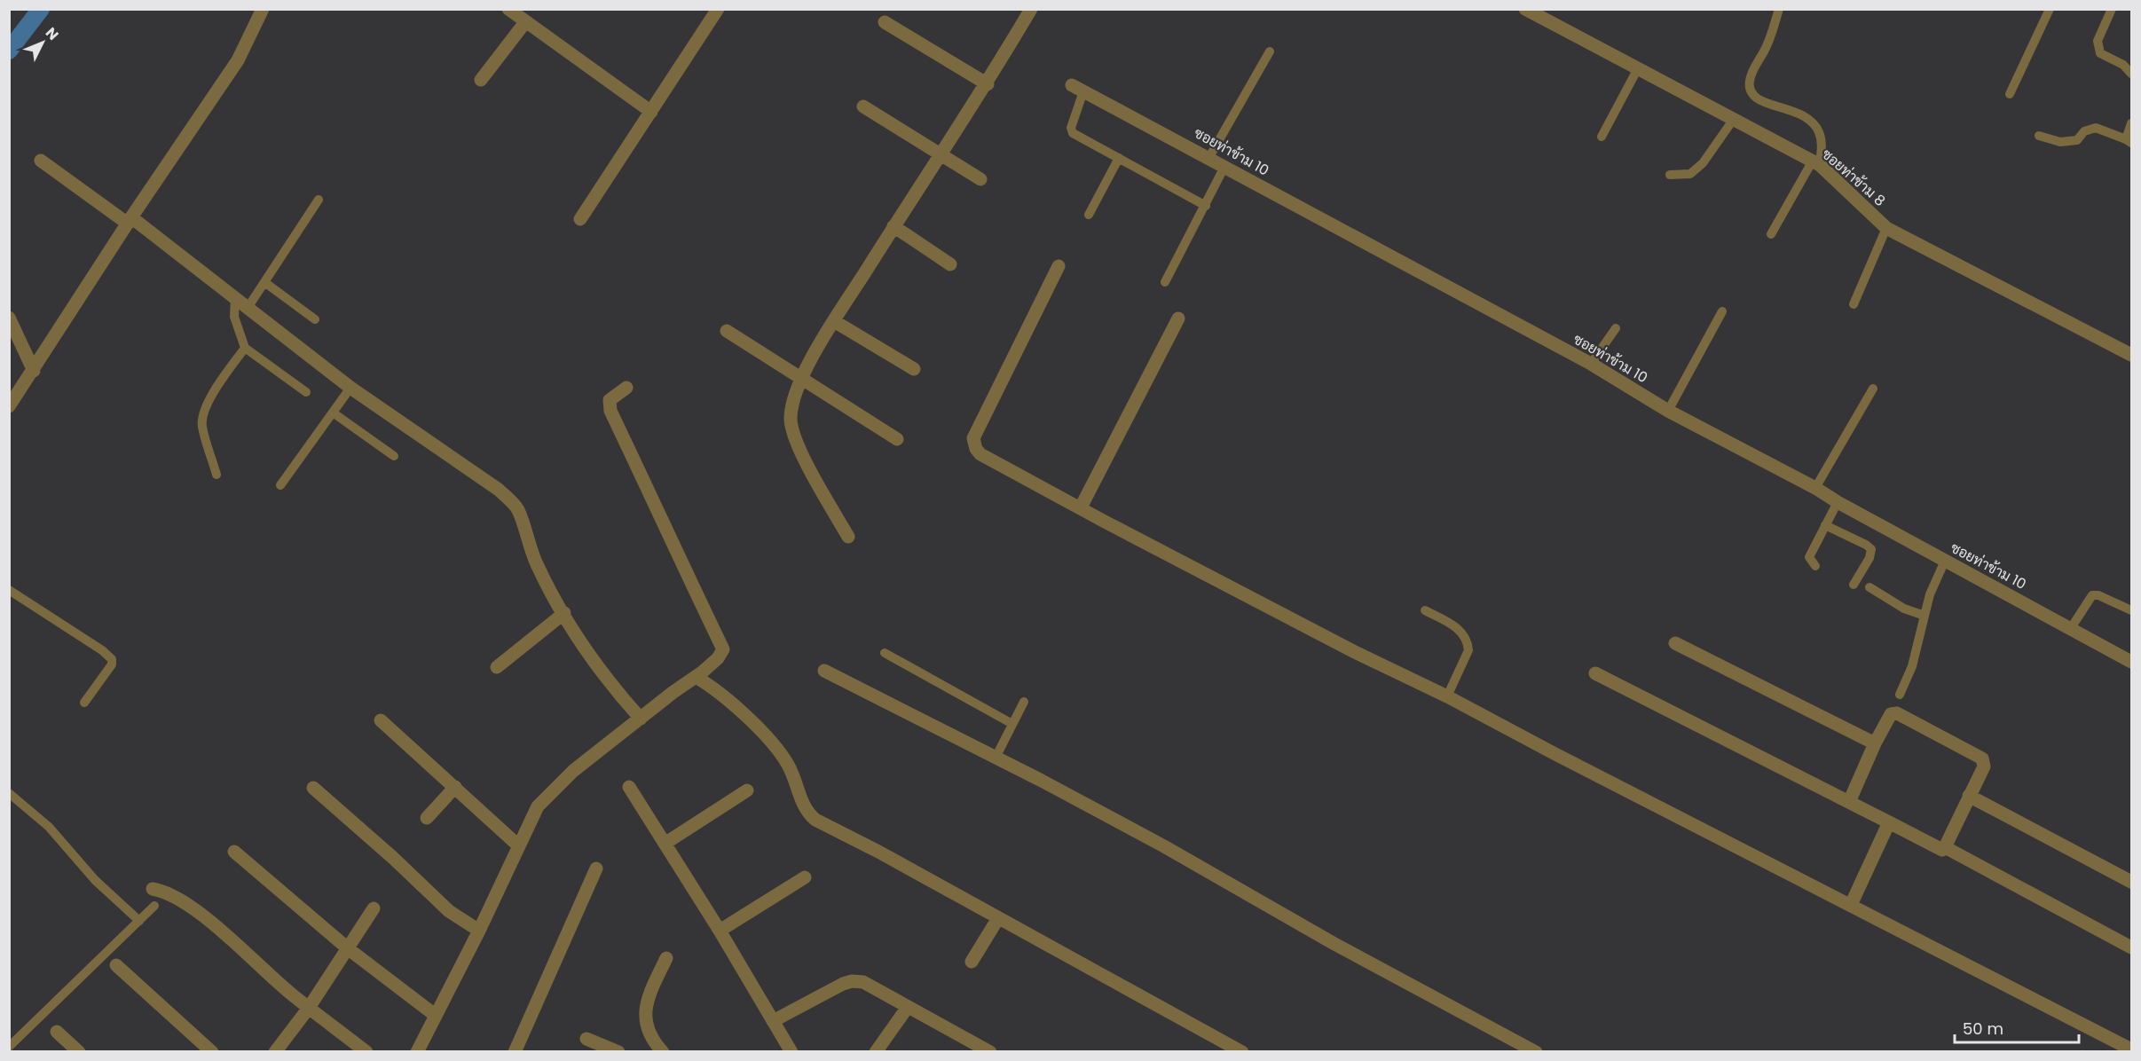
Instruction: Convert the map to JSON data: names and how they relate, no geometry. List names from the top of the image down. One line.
{"streets":{"street":["ซอยท่าข้าม 10","ซอยท่าข้าม 8"]},"scale_bar":"50 m","north":"top right"}
